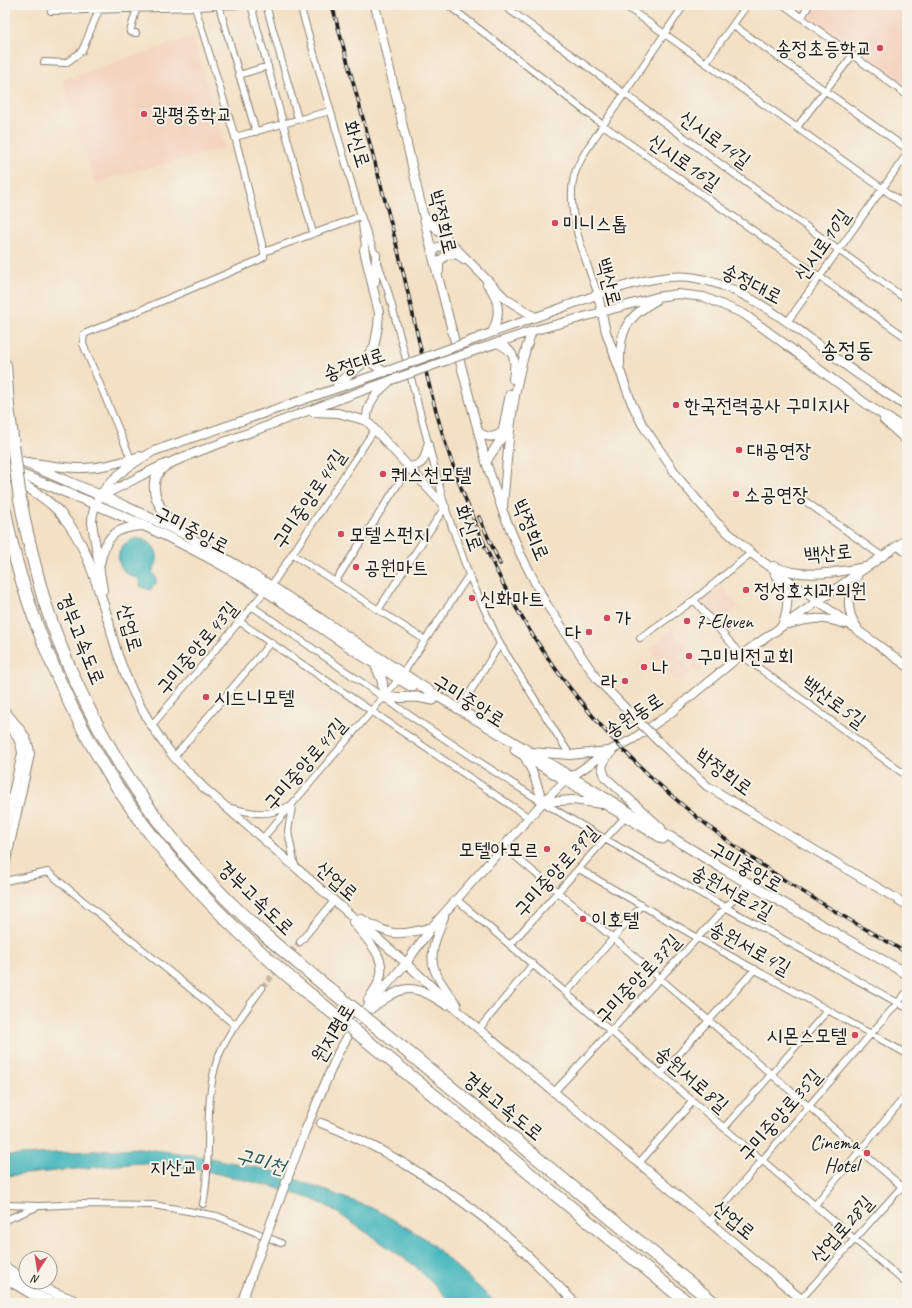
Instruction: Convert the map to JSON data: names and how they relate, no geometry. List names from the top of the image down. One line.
{"streets":{"highway":["경부고속도로"],"main road":["구미중앙로"],"street":["신시로14길","화신로","신시로16길","박정희로","신시로10길","백산로","송정대로","구미중앙로44길","산업로","구미중앙로43길","백산로5길","송원동로","구미중앙로41길","구미중앙로39길","송원서로2길","송원서로4길","구미중앙로37길","원지평로","송원서로8길","구미중앙로35길","산업로28길"]},"crossings":[["신시로14길","신시로10길"],["신시로14길","백산로"],["화신로","구미중앙로"],["화신로","구미중앙로41길"],["신시로16길","신시로10길"],["신시로16길","백산로"],["신시로10길","송정대로"],["백산로","송정대로"],["백산로","송원동로"],["송정대로","구미중앙로"],["송정대로","산업로"],["구미중앙로44길","구미중앙로"],["구미중앙로44길","구미중앙로43길"],["구미중앙로","산업로"],["구미중앙로","구미중앙로43길"],["구미중앙로","송원동로"],["구미중앙로","구미중앙로41길"],["구미중앙로","구미중앙로39길"],["구미중앙로","구미중앙로37길"],["산업로","구미중앙로43길"],["산업로","송원동로"],["산업로","구미중앙로41길"],["산업로","구미중앙로37길"],["산업로","원지평로"],["산업로","구미중앙로35길"],["산업로","산업로28길"],["구미중앙로43길","구미중앙로41길"],["백산로5길","송원동로"],["송원동로","송원서로2길"],["송원동로","원지평로"],["송원동로","송원서로8길"],["구미중앙로39길","송원서로2길"],["구미중앙로39길","송원서로4길"],["구미중앙로39길","송원서로8길"],["송원서로2길","구미중앙로37길"],["송원서로2길","구미중앙로35길"],["송원서로4길","구미중앙로37길"],["송원서로4길","구미중앙로35길"],["구미중앙로37길","송원서로8길"],["송원서로8길","구미중앙로35길"],["송원서로8길","산업로28길"]],"districts":["송정동"],"water":["구미천"],"places":["송정초등학교","광평중학교","미니스톱","한국전력공사 구미지사","대공연장","퀘스천모텔","소공연장","모텔스펀지","공원마트","정성호치과의원","신화마트","가","7-Eleven","다","구미비전교회","나","라","시드니모텔","모텔아모르","이호텔","시몬스모텔","Cinema Hotel","지산교"],"north":"bottom"}
